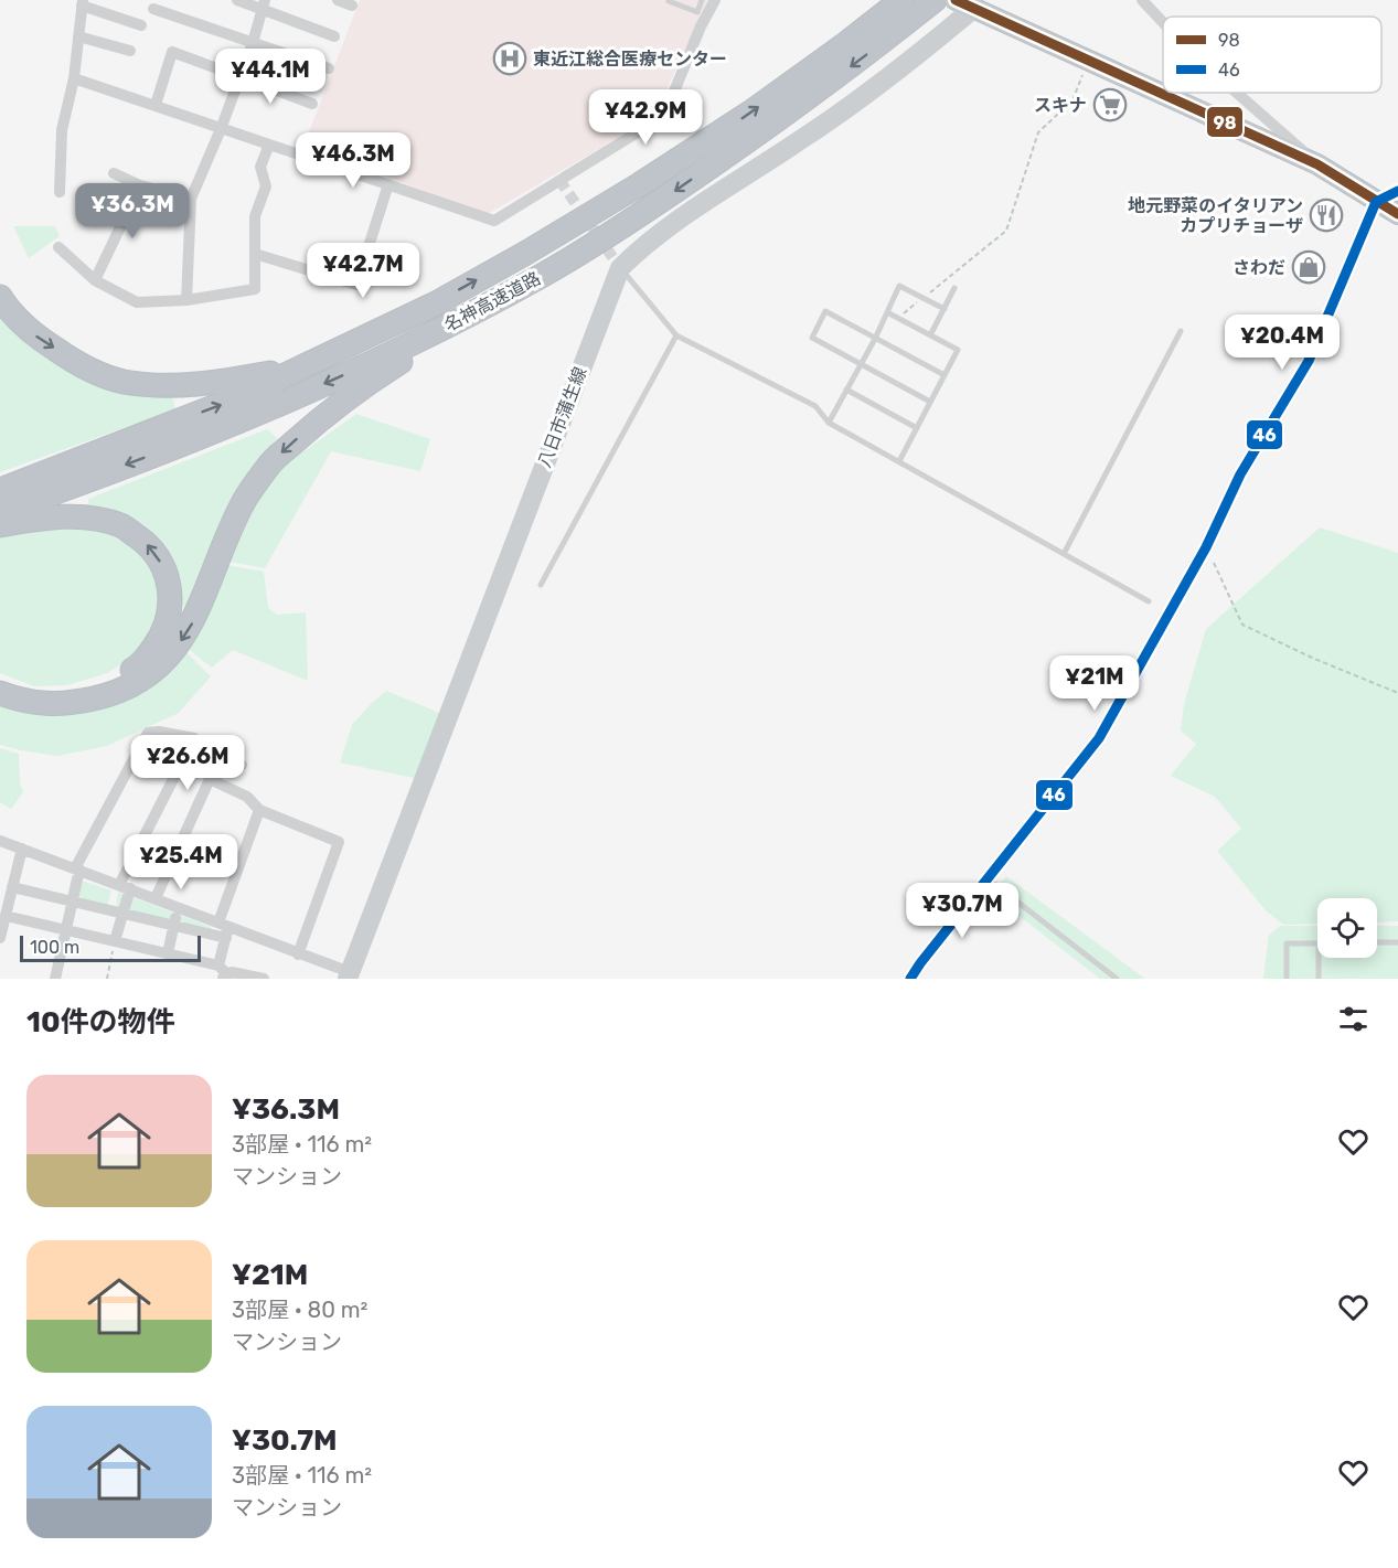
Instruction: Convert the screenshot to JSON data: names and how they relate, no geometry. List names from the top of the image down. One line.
{"streets":{"highway":["名神高速道路"],"main road":["八日市蒲生線"]},"places":{"hospital":["東近江総合医療センター"],"supermarket":["スキナ"],"restaurant":["地元野菜のイタリアン カプリチョーザ"],"shop":["さわだ"]},"lines":["transit line 98","transit line 46"],"legend":["98","46"],"scale_bar":"100 m","page":{"price":["¥44.1M","¥42.9M","¥46.3M","¥36.3M","¥42.7M","¥20.4M","¥21M","¥26.6M","¥25.4M","¥30.7M"],"scale":"100 m","heading":"10件の物件","list":[{"name":"¥36.3M","note":"3部屋 · 116 m² · マンション"},{"name":"¥21M","note":"3部屋 · 80 m² · マンション"},{"name":"¥30.7M","note":"3部屋 · 116 m² · マンション"}]}}
